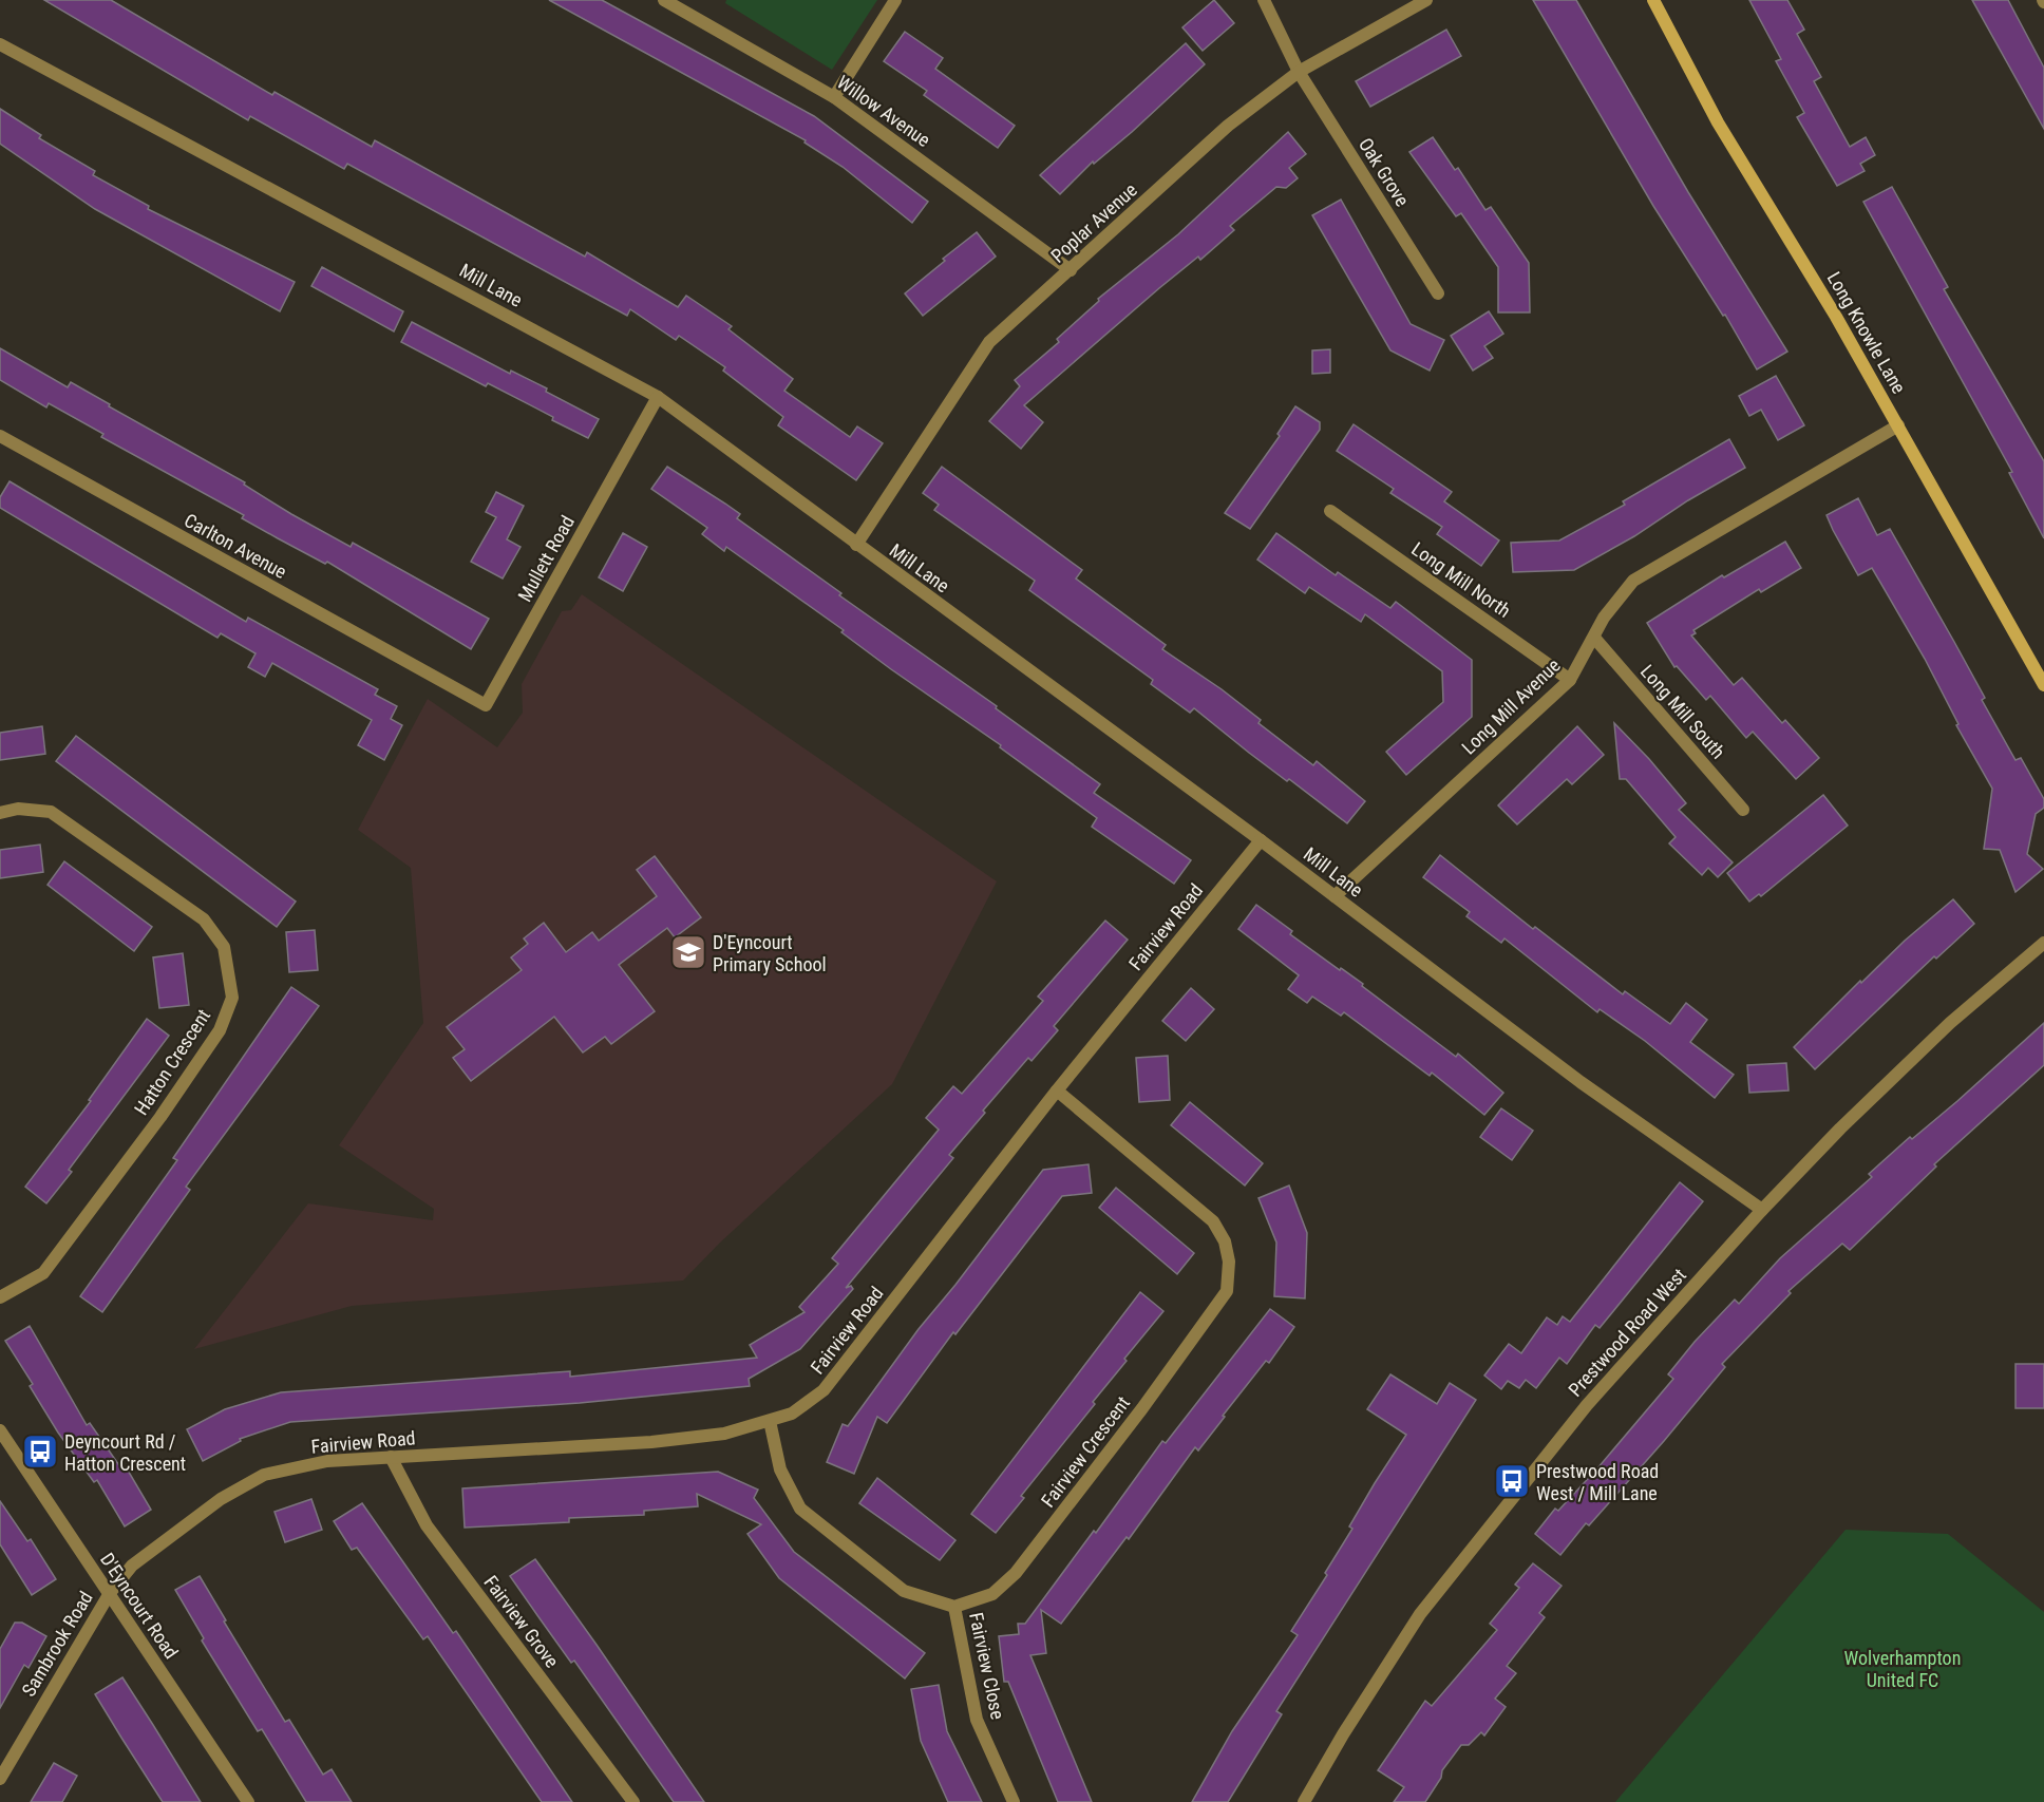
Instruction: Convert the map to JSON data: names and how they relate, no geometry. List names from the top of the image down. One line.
{"streets":{"main road":["Long Knowle Lane"],"street":["Willow Avenue","Oak Grove","Poplar Avenue","Mill Lane","Carlton Avenue","Mullett Road","Long Mill North","Long Mill Avenue","Long Mill South","Fairview Road","Hatton Crescent","Prestwood Road West","Fairview Crescent","D'Eyncourt Road","Fairview Grove","Sambrook Road","Fairview Close"]},"crossings":[["Willow Avenue","Poplar Avenue"],["Oak Grove","Poplar Avenue"],["Poplar Avenue","Mill Lane"],["Mill Lane","Mullett Road"],["Mill Lane","Long Mill Avenue"],["Mill Lane","Fairview Road"],["Mill Lane","Prestwood Road West"],["Long Knowle Lane","Long Mill Avenue"],["Carlton Avenue","Mullett Road"],["Long Mill North","Long Mill Avenue"],["Long Mill Avenue","Long Mill South"],["Fairview Road","Fairview Crescent"],["Fairview Road","D'Eyncourt Road"],["Fairview Road","Fairview Grove"],["Fairview Road","Sambrook Road"],["Fairview Crescent","Fairview Close"],["D'Eyncourt Road","Sambrook Road"]],"parks":["Wolverhampton United FC"],"places":{"school or university":["D'Eyncourt Primary School"],"bus stop":["Deyncourt Rd / Hatton Crescent","Prestwood Road West / Mill Lane"]}}
